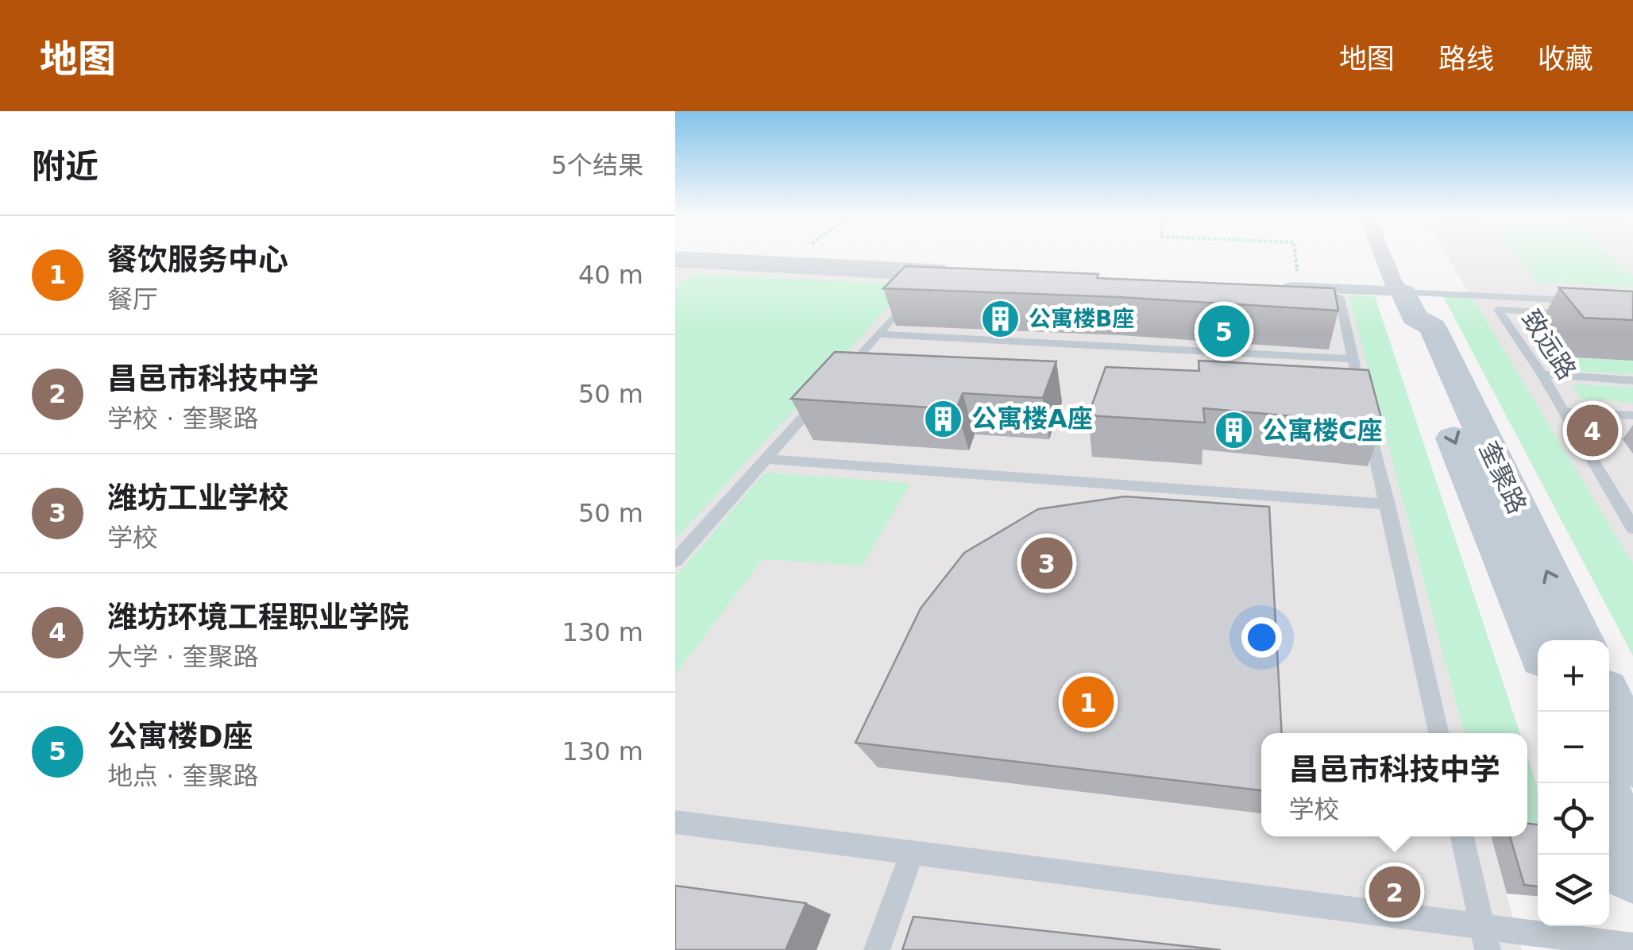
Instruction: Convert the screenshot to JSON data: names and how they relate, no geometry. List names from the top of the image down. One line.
{"streets":{"street":["奎聚路"],"lane":["致远路"]},"places":{"building":["公寓楼B座","公寓楼A座","公寓楼C座"]},"page":{"header":"地图","nav":["地图","路线","收藏"],"heading":["附近","5个结果"],"list":[{"mark":"1","name":"餐饮服务中心","note":"餐厅","value":"40 m"},{"mark":"2","name":"昌邑市科技中学","note":"学校 · 奎聚路","value":"50 m"},{"mark":"3","name":"潍坊工业学校","note":"学校","value":"50 m"},{"mark":"4","name":"潍坊环境工程职业学院","note":"大学 · 奎聚路","value":"130 m"},{"mark":"5","name":"公寓楼D座","note":"地点 · 奎聚路","value":"130 m"}],"pins":["5","4","3","1","2"],"map_buttons":["+","−"],"popup":["昌邑市科技中学","学校"]}}
